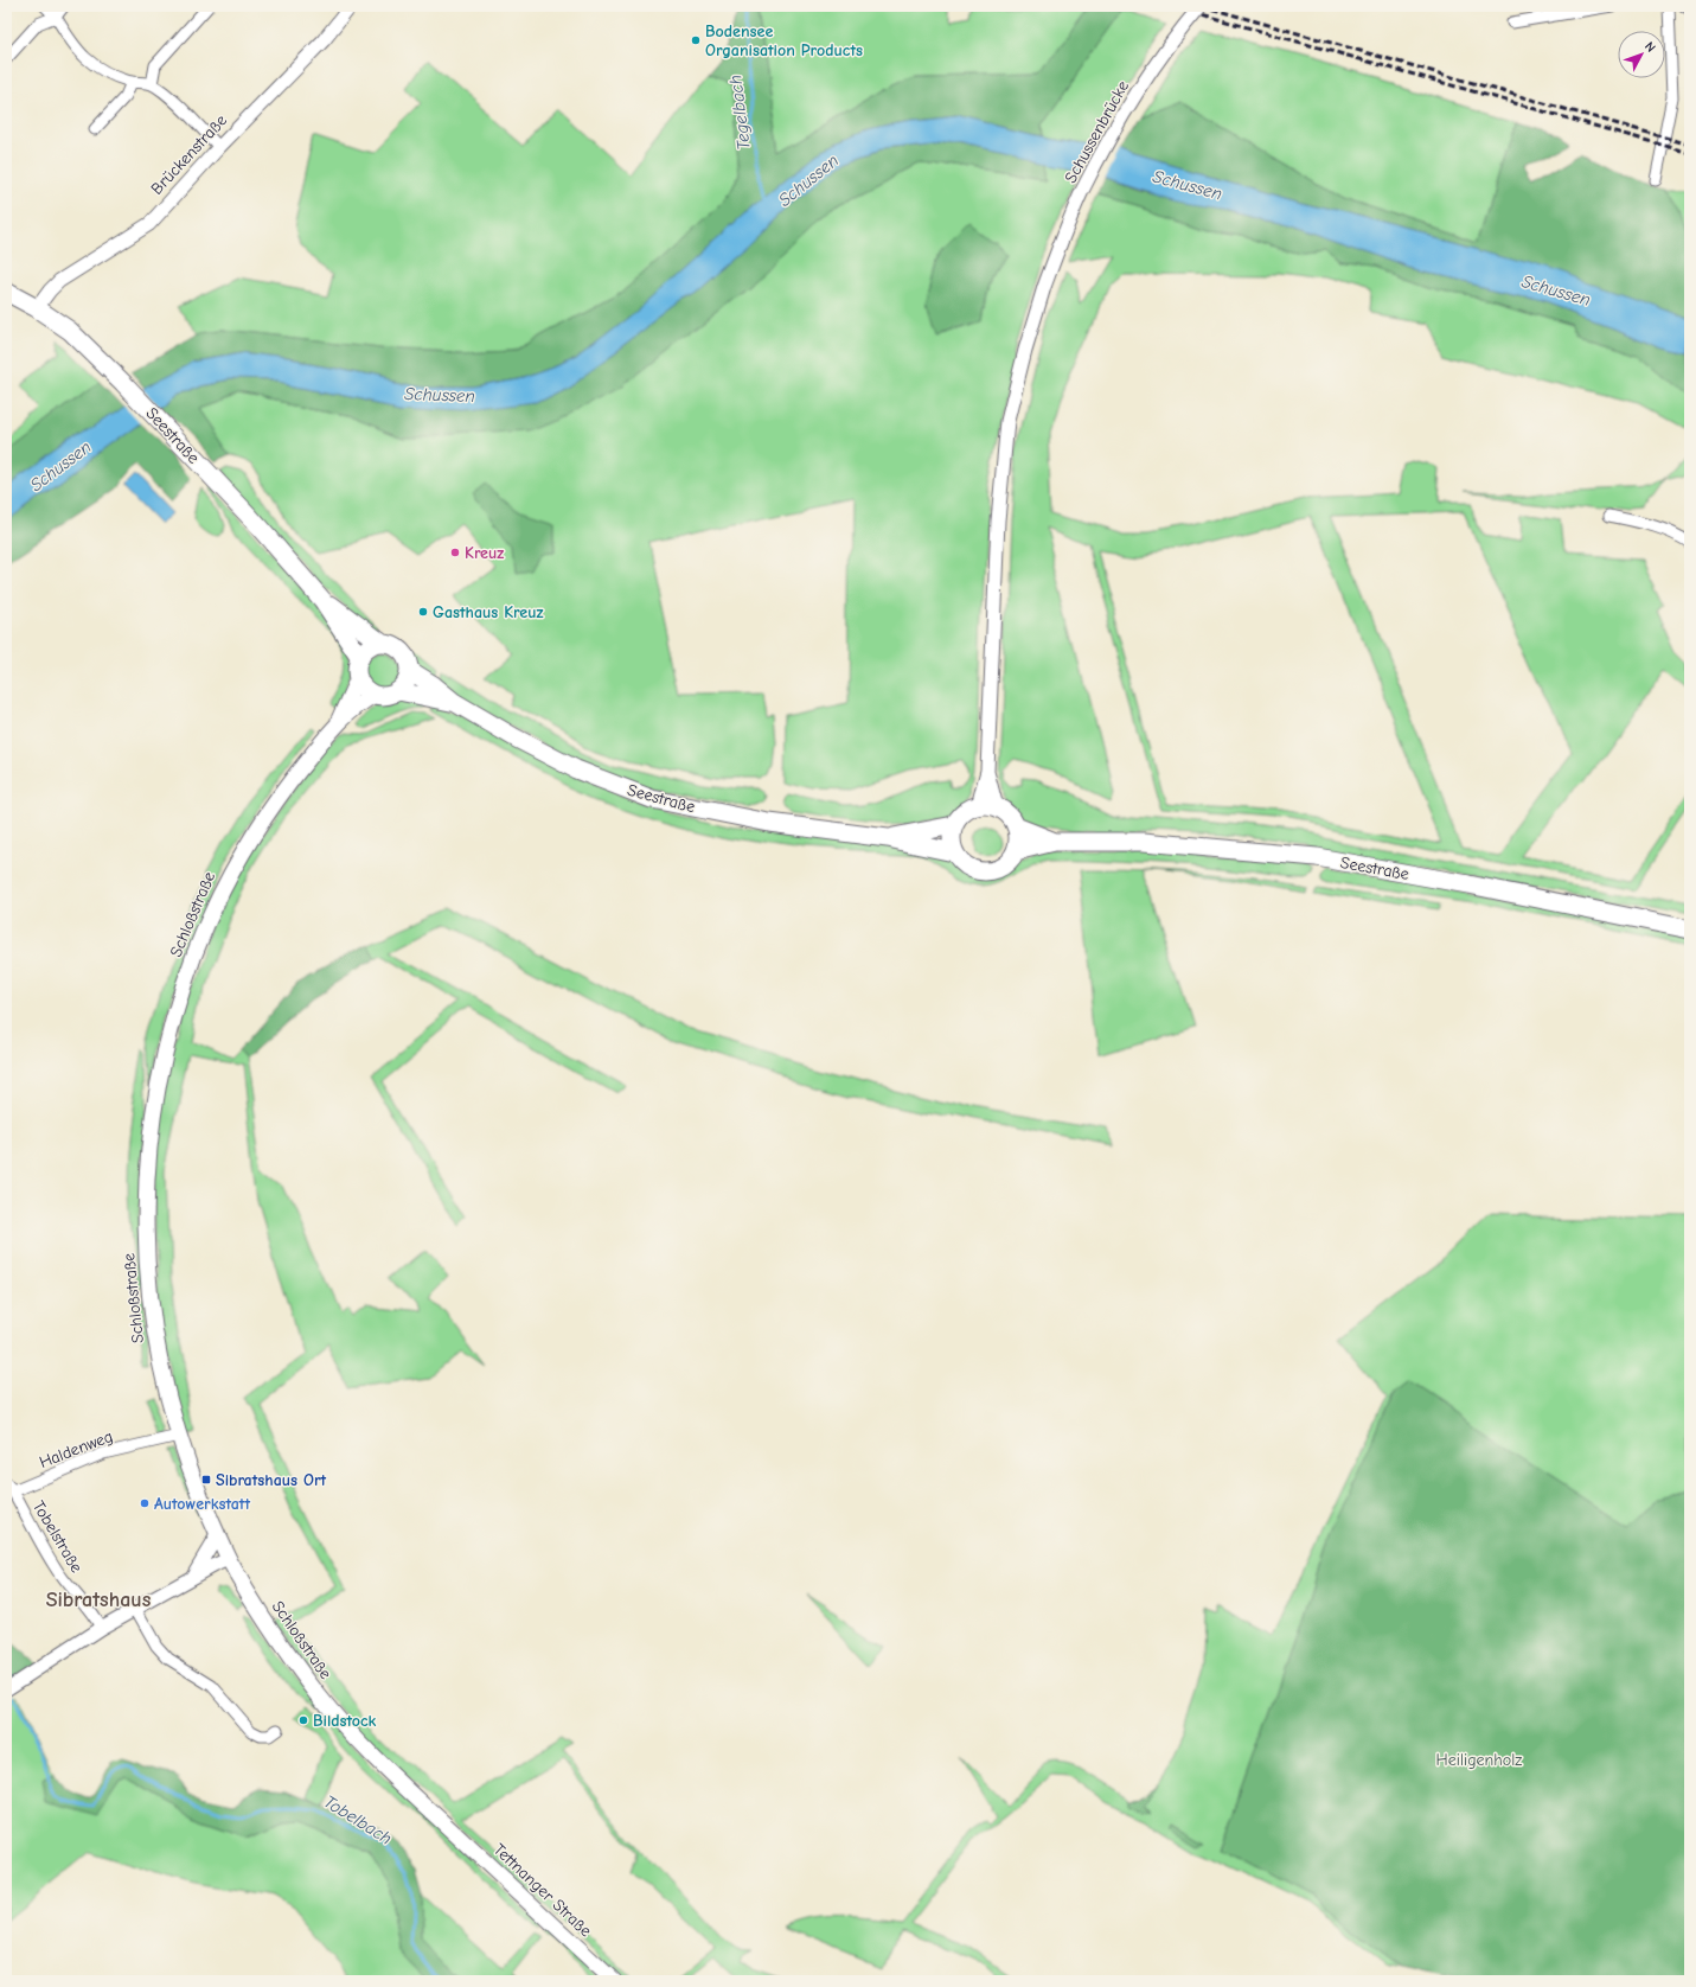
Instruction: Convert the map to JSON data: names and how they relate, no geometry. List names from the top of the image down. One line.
{"streets":{"main road":["Seestraße","Schloßstraße","Tettnanger Straße"],"street":["Schussenbrücke","Brückenstraße","Haldenweg","Tobelstraße"]},"crossings":[["Brückenstraße","Seestraße"],["Seestraße","Schloßstraße"],["Schloßstraße","Haldenweg"],["Schloßstraße","Tettnanger Straße"],["Haldenweg","Tobelstraße"]],"districts":["Sibratshaus"],"water":["Tegelbach","Schussen","Tobelbach"],"parks":["Heiligenholz"],"places":{"other":["Bodensee Organisation Products","Kreuz","Gasthaus Kreuz","Autowerkstatt","Bildstock"],"transit":["Sibratshaus Ort"]},"north":"top right"}
